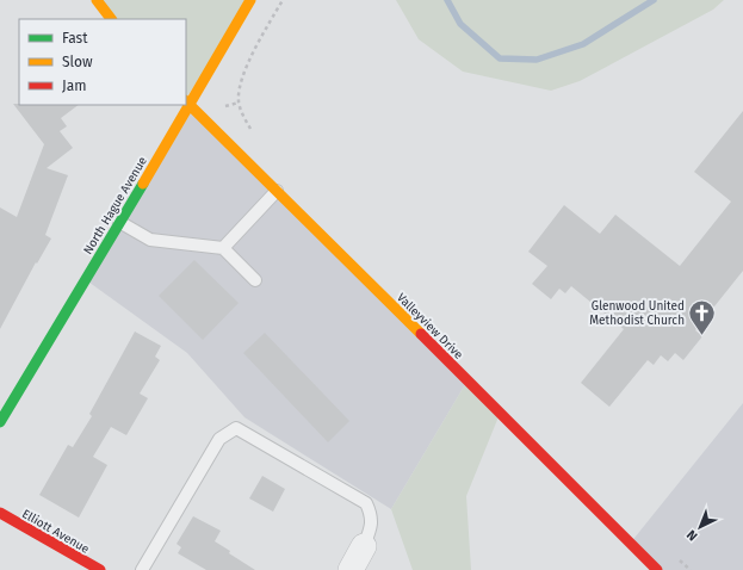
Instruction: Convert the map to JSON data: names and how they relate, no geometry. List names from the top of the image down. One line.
{"streets":{"street":["North Hague Avenue","Valleyview Drive","Elliott Avenue"]},"crossings":[["North Hague Avenue","Valleyview Drive"]],"places":{"church":["Glenwood United Methodist Church"]},"legend":["Fast","Slow","Jam"],"north":"bottom left"}
